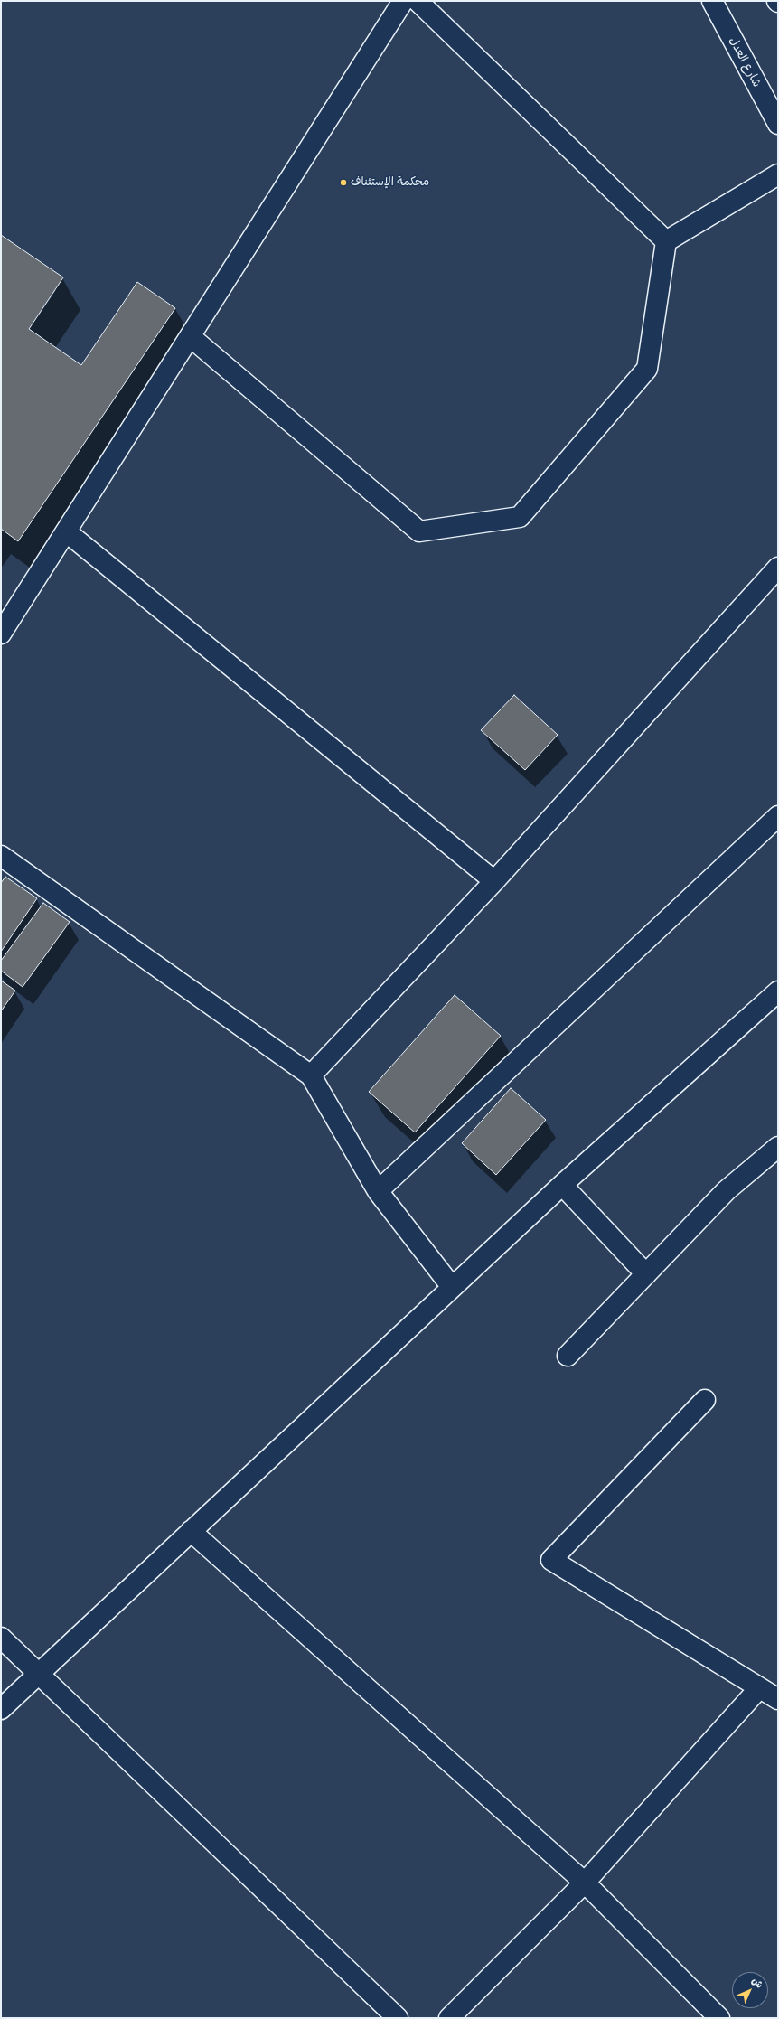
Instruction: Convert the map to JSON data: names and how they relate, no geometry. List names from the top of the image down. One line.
{"streets":{"street":["شارع العدل"]},"places":["محكمة الإستئناف"],"north":"top right"}
